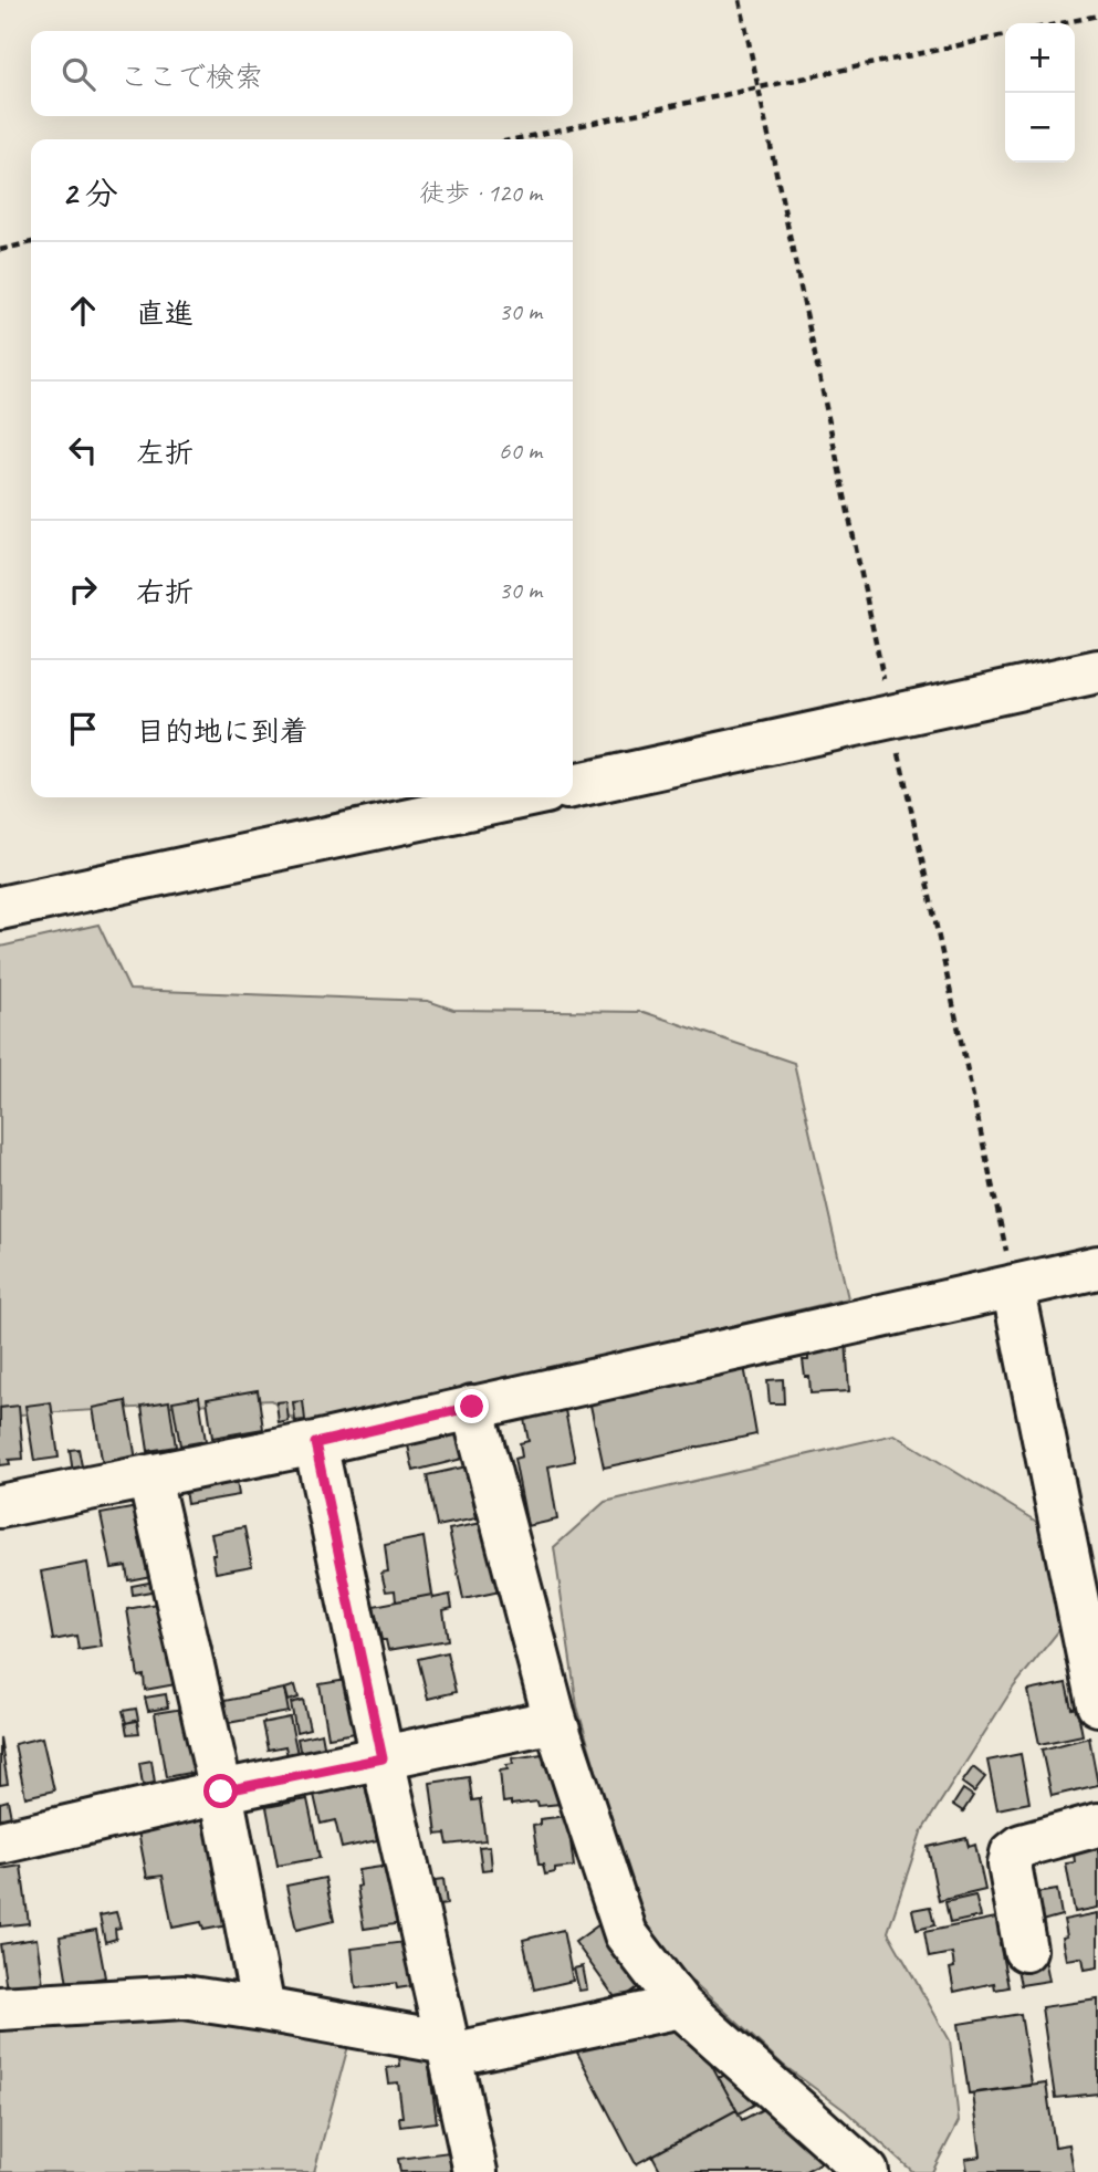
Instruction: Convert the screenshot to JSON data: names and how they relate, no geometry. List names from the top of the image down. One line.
{"page":{"map_buttons":["+","−"],"search":"ここで検索","heading":["2 分","徒歩 · 120 m"],"list":[["直進","30 m"],["左折","60 m"],["右折","30 m"],"目的地に到着"]}}
